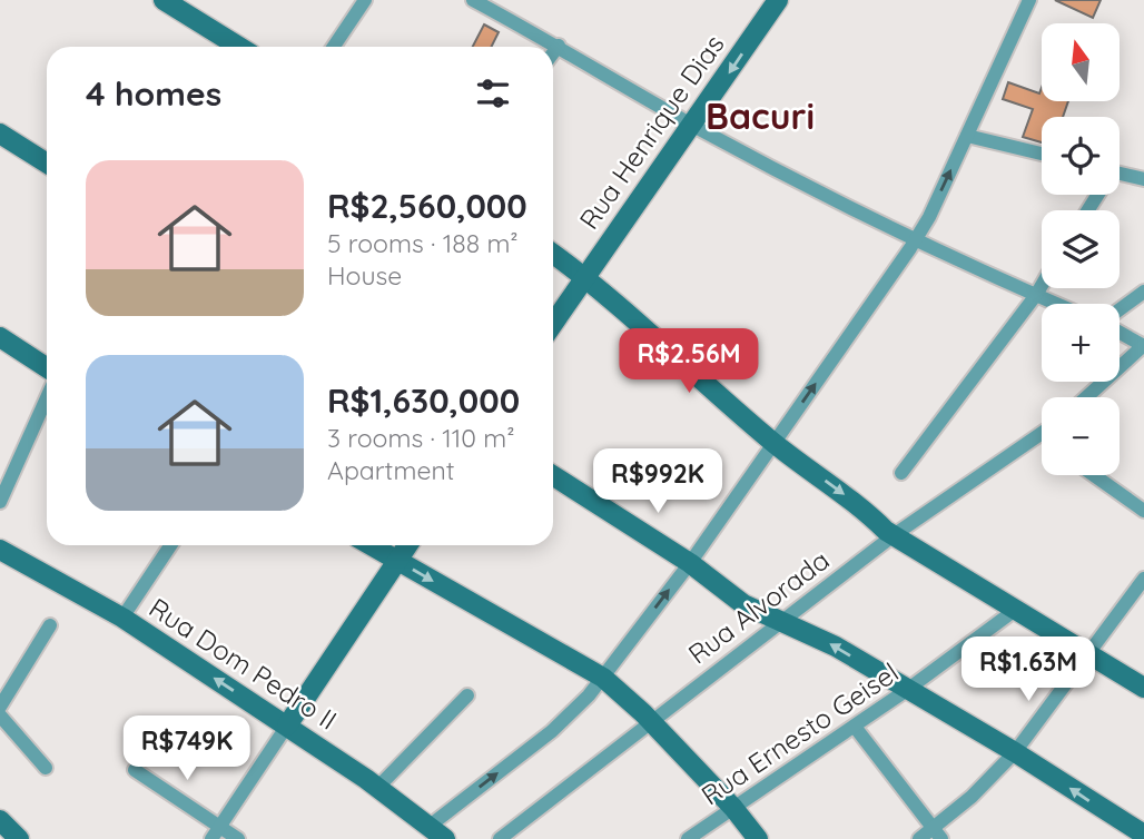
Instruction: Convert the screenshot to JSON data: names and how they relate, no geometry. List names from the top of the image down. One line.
{"streets":{"street":["Rua Henrique Dias","Rua Alvorada","Rua Dom Pedro II","Rua Ernesto Geisel"]},"one_way":["Rua Henrique Dias"],"districts":["Bacuri"],"north":"top","page":{"map_buttons":["+","−"],"heading":"4 homes","list":[{"name":"R$2,560,000","note":"5 rooms · 188 m² · House"},{"name":"R$1,630,000","note":"3 rooms · 110 m² · Apartment"}],"price":["R$2.56M","R$992K","R$1.63M","R$749K"]}}
